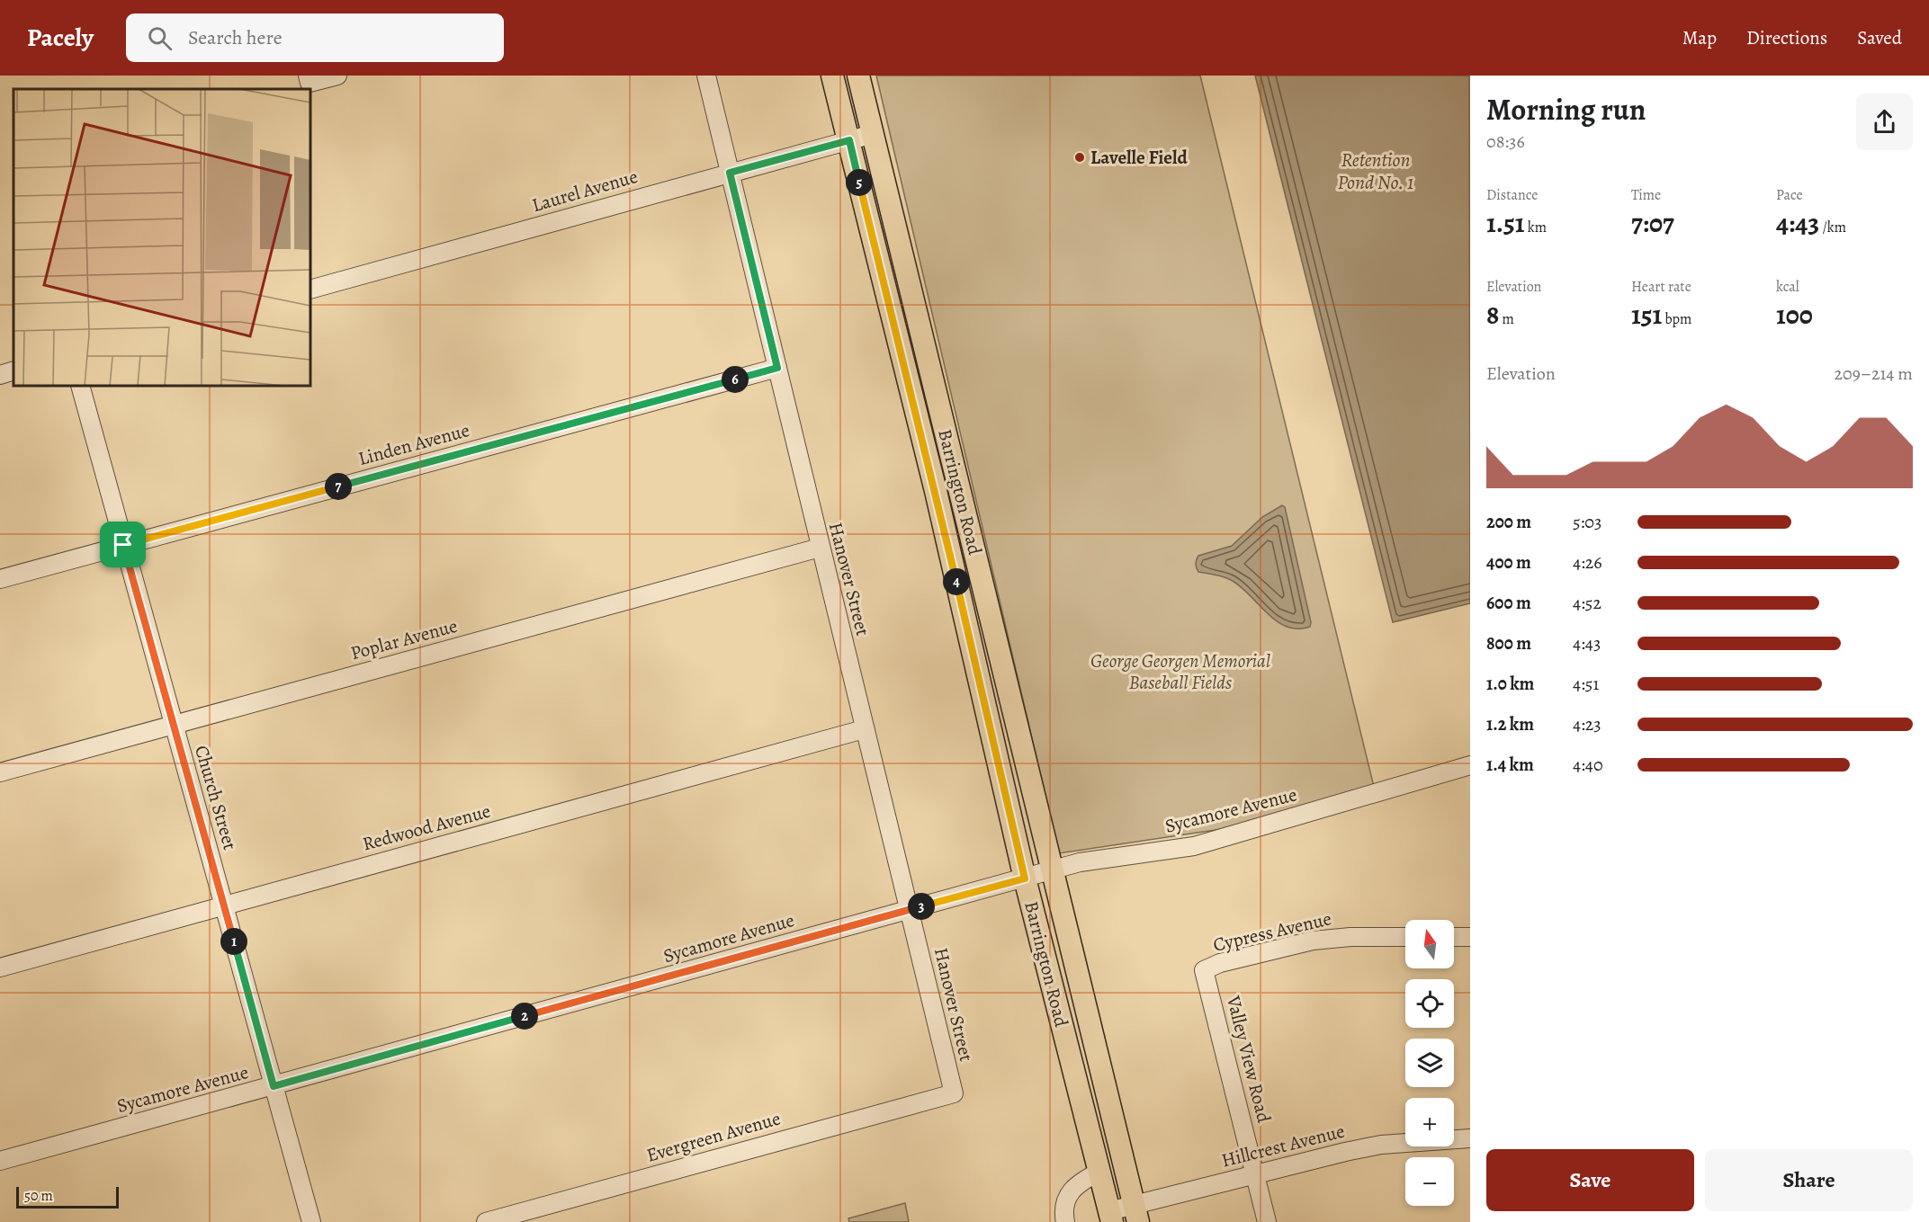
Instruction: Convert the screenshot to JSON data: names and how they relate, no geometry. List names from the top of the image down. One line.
{"streets":{"main road":["Barrington Road"],"street":["Laurel Avenue","Linden Avenue","Hanover Street","Poplar Avenue","Church Street","Sycamore Avenue","Redwood Avenue","Cypress Avenue","Valley View Road","Evergreen Avenue","Hillcrest Avenue"]},"crossings":[["Laurel Avenue","Barrington Road"],["Laurel Avenue","Hanover Street"],["Linden Avenue","Hanover Street"],["Linden Avenue","Church Street"],["Barrington Road","Sycamore Avenue"],["Barrington Road","Hillcrest Avenue"],["Hanover Street","Poplar Avenue"],["Hanover Street","Sycamore Avenue"],["Hanover Street","Redwood Avenue"],["Hanover Street","Evergreen Avenue"],["Poplar Avenue","Church Street"],["Church Street","Sycamore Avenue"],["Church Street","Redwood Avenue"],["Cypress Avenue","Valley View Road"],["Valley View Road","Hillcrest Avenue"]],"water":["Retention Pond No. 1"],"parks":["George Georgen Memorial Baseball Fields"],"places":["Lavelle Field"],"scale_bar":"50 m","north":"top","page":{"header":"Pacely","search":"Search here","nav":["Map","Directions","Saved"],"heading":["Morning run","08:36"],"stats":[["Distance","1.51 km"],["Time","7:07"],["Pace","4:43 /km"],["Elevation","8 m"],["Heart rate","151 bpm"],["kcal","100"]],"pins":["5","6","7","4","3","1","2"],"chart":["Elevation","209–214 m"],"list":[{"name":"200 m","note":"5:03"},{"name":"400 m","note":"4:26"},{"name":"600 m","note":"4:52"},{"name":"800 m","note":"4:43"},{"name":"1.0 km","note":"4:51"},{"name":"1.2 km","note":"4:23"},{"name":"1.4 km","note":"4:40"}],"map_buttons":["+","−"],"buttons":["Save","Share"],"scale":"50 m"}}
